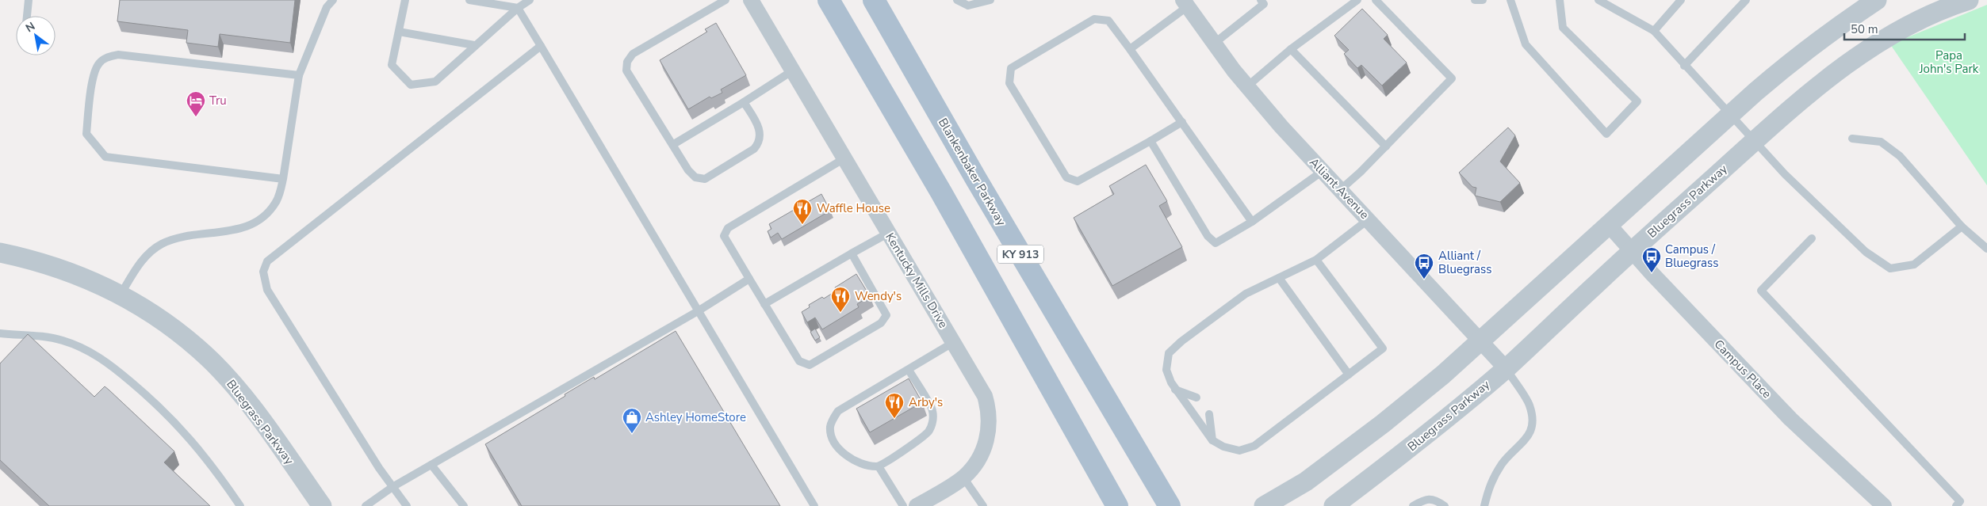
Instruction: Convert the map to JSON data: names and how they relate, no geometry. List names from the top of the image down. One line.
{"streets":{"main road":["Blankenbaker Parkway","KY 913"],"street":["Alliant Avenue","Bluegrass Parkway","Kentucky Mills Drive","Campus Place"]},"crossings":[["Alliant Avenue","Bluegrass Parkway"],["Bluegrass Parkway","Campus Place"]],"parks":["Papa John's Park"],"places":{"hotel":["Tru"],"restaurant":["Waffle House","Wendy's","Arby's"],"bus stop":["Campus / Bluegrass","Alliant / Bluegrass"],"shop":["Ashley HomeStore"]},"scale_bar":"50 m","north":"top left"}
